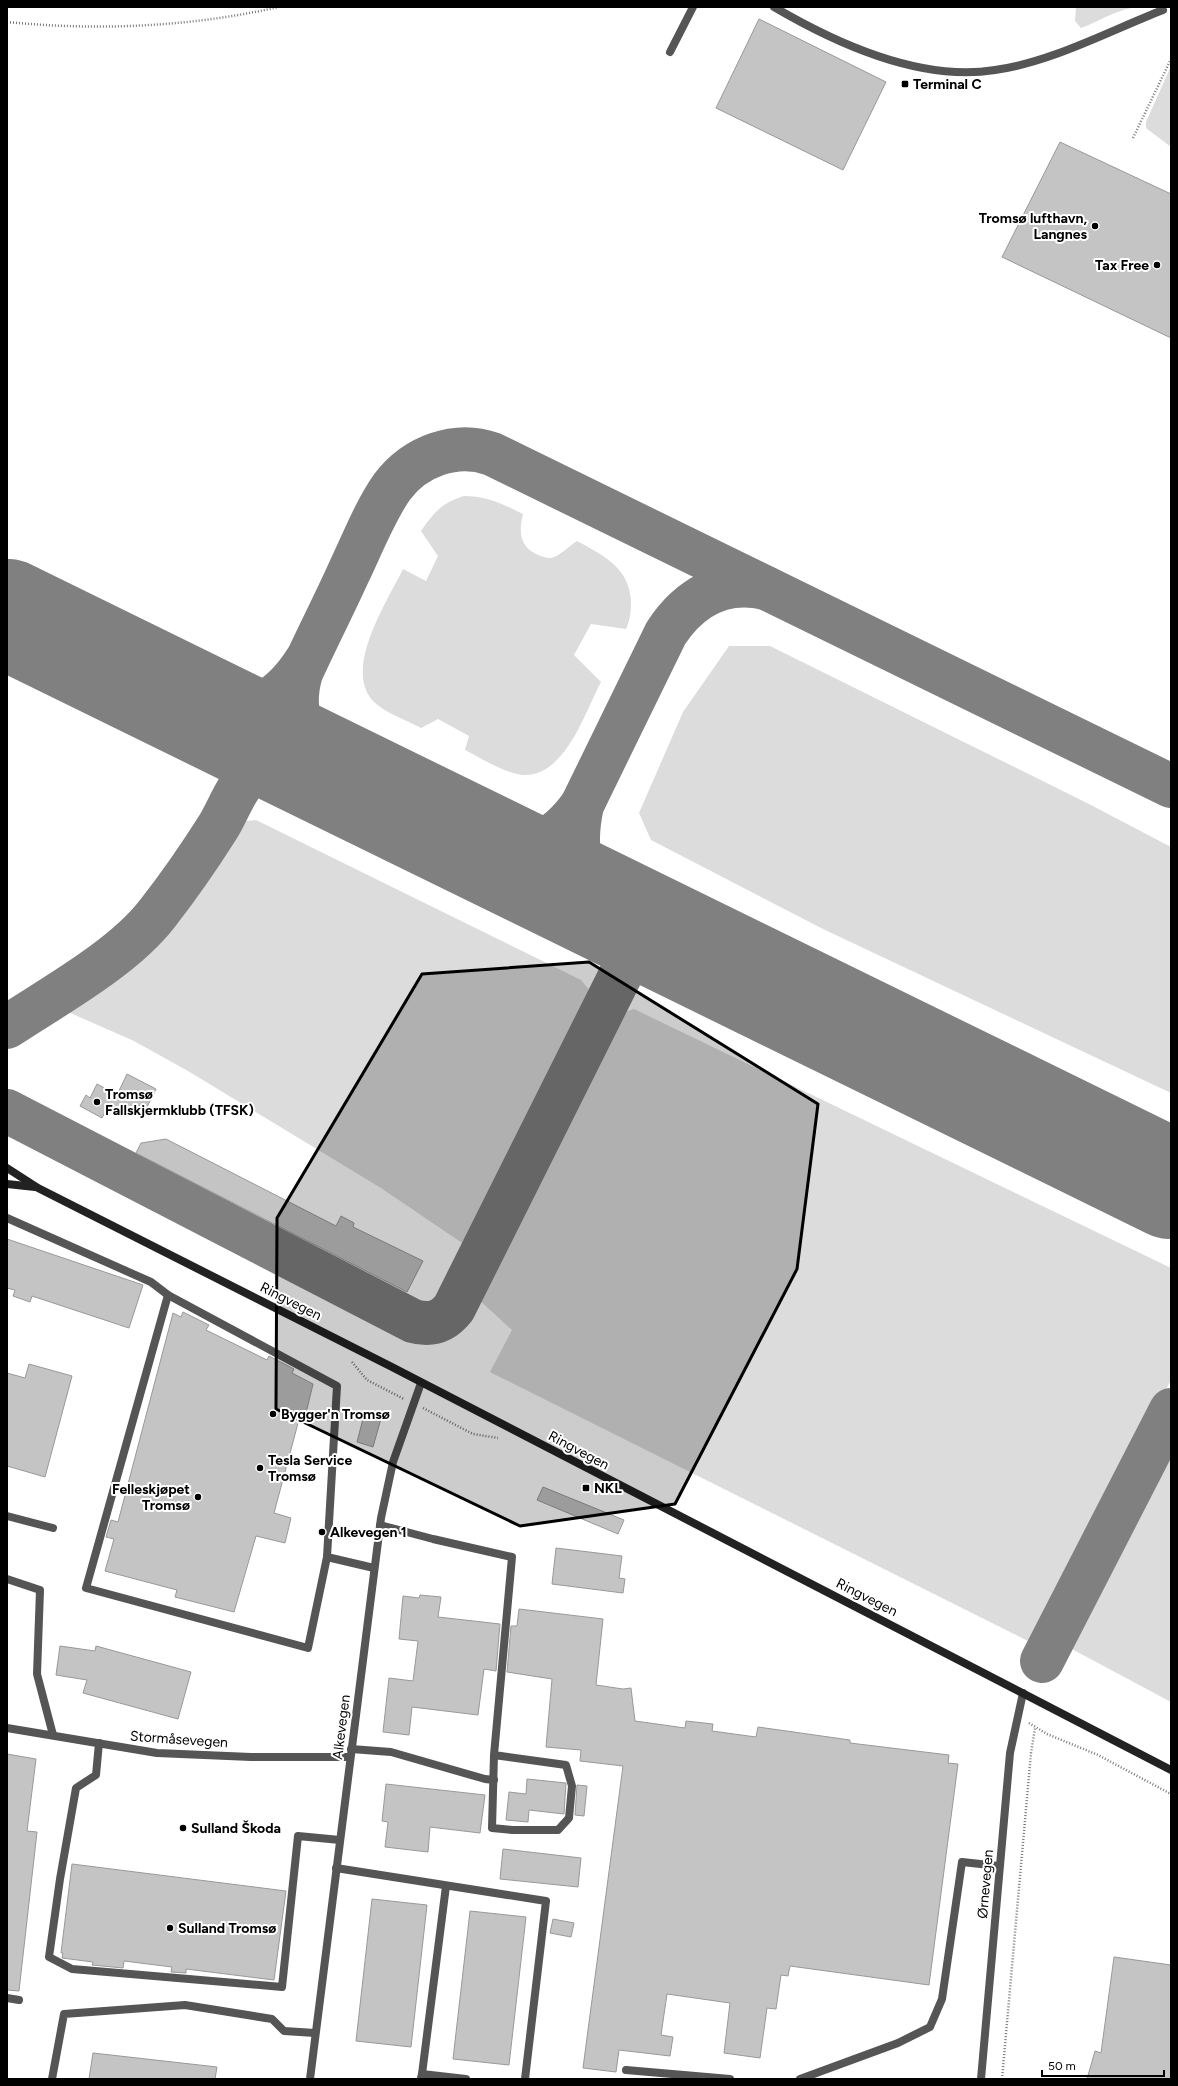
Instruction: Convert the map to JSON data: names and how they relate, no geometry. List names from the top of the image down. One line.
{"streets":{"street":["Ringvegen","Alkevegen","Stormåsevegen","Ørnevegen"]},"crossings":[["Ringvegen","Alkevegen"],["Ringvegen","Ørnevegen"],["Alkevegen","Stormåsevegen"]],"places":{"transit":["Terminal C","NKL"],"other":["Tromsø lufthavn, Langnes","Tax Free","Tromsø Fallskjermklubb (TFSK)","Bygger'n Tromsø","Tesla Service Tromsø","Felleskjøpet Tromsø","Alkevegen 1","Sulland Škoda","Sulland Tromsø"]},"scale_bar":"50 m"}
